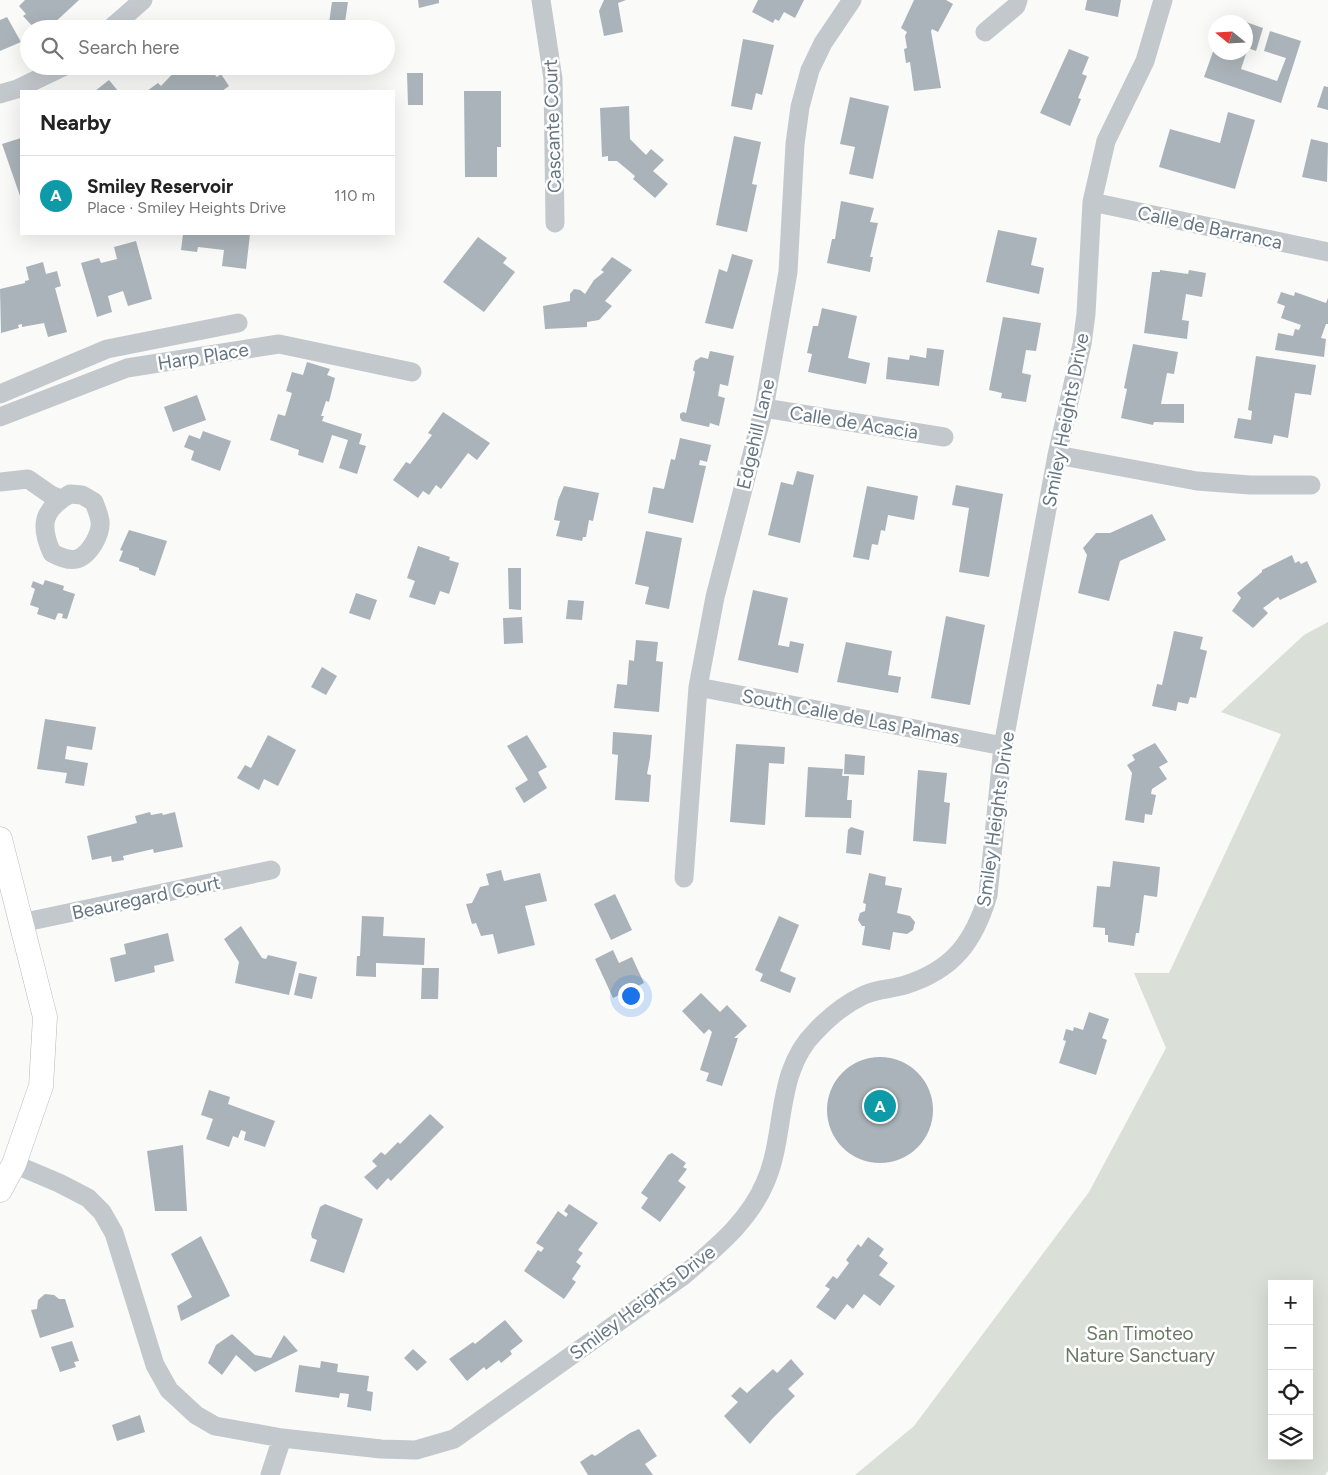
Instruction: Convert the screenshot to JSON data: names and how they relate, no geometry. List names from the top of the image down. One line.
{"streets":{"street":["Cascante Court","Calle de Barranca","Harp Place","Smiley Heights Drive","Calle de Acacia","Edgehill Lane","South Calle de Las Palmas","Beauregard Court"]},"crossings":[["Calle de Barranca","Smiley Heights Drive"],["Smiley Heights Drive","South Calle de Las Palmas"],["Calle de Acacia","Edgehill Lane"],["Edgehill Lane","South Calle de Las Palmas"]],"parks":["San Timoteo Nature Sanctuary"],"north":"left","page":{"search":"Search here","heading":"Nearby","list":[{"mark":"A","name":"Smiley Reservoir","note":"Place · Smiley Heights Drive","value":"110 m"}],"pins":"A","map_buttons":["+","−"]}}
